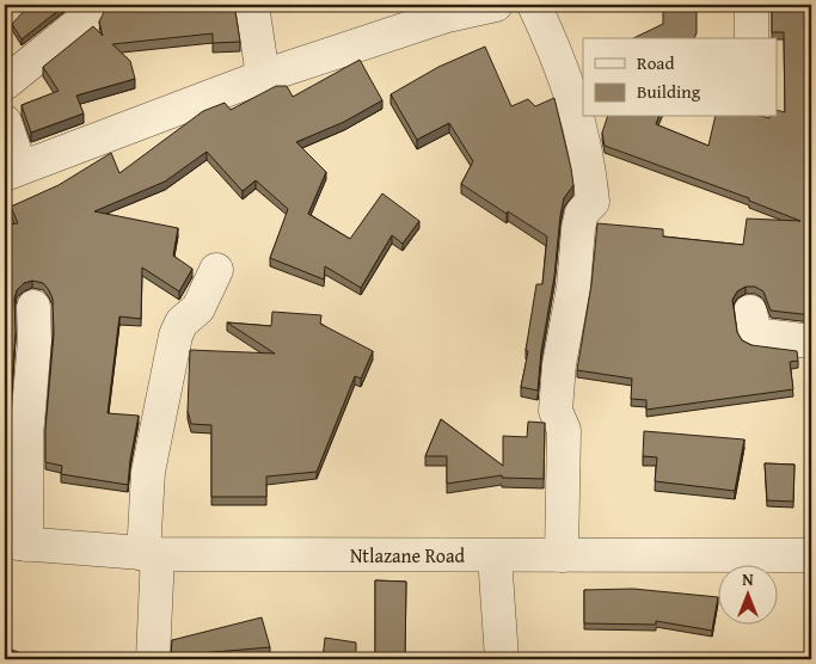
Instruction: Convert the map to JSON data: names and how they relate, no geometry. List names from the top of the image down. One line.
{"streets":{"street":["Ntlazane Road"]},"legend":["Road","Building"],"north":"top"}
